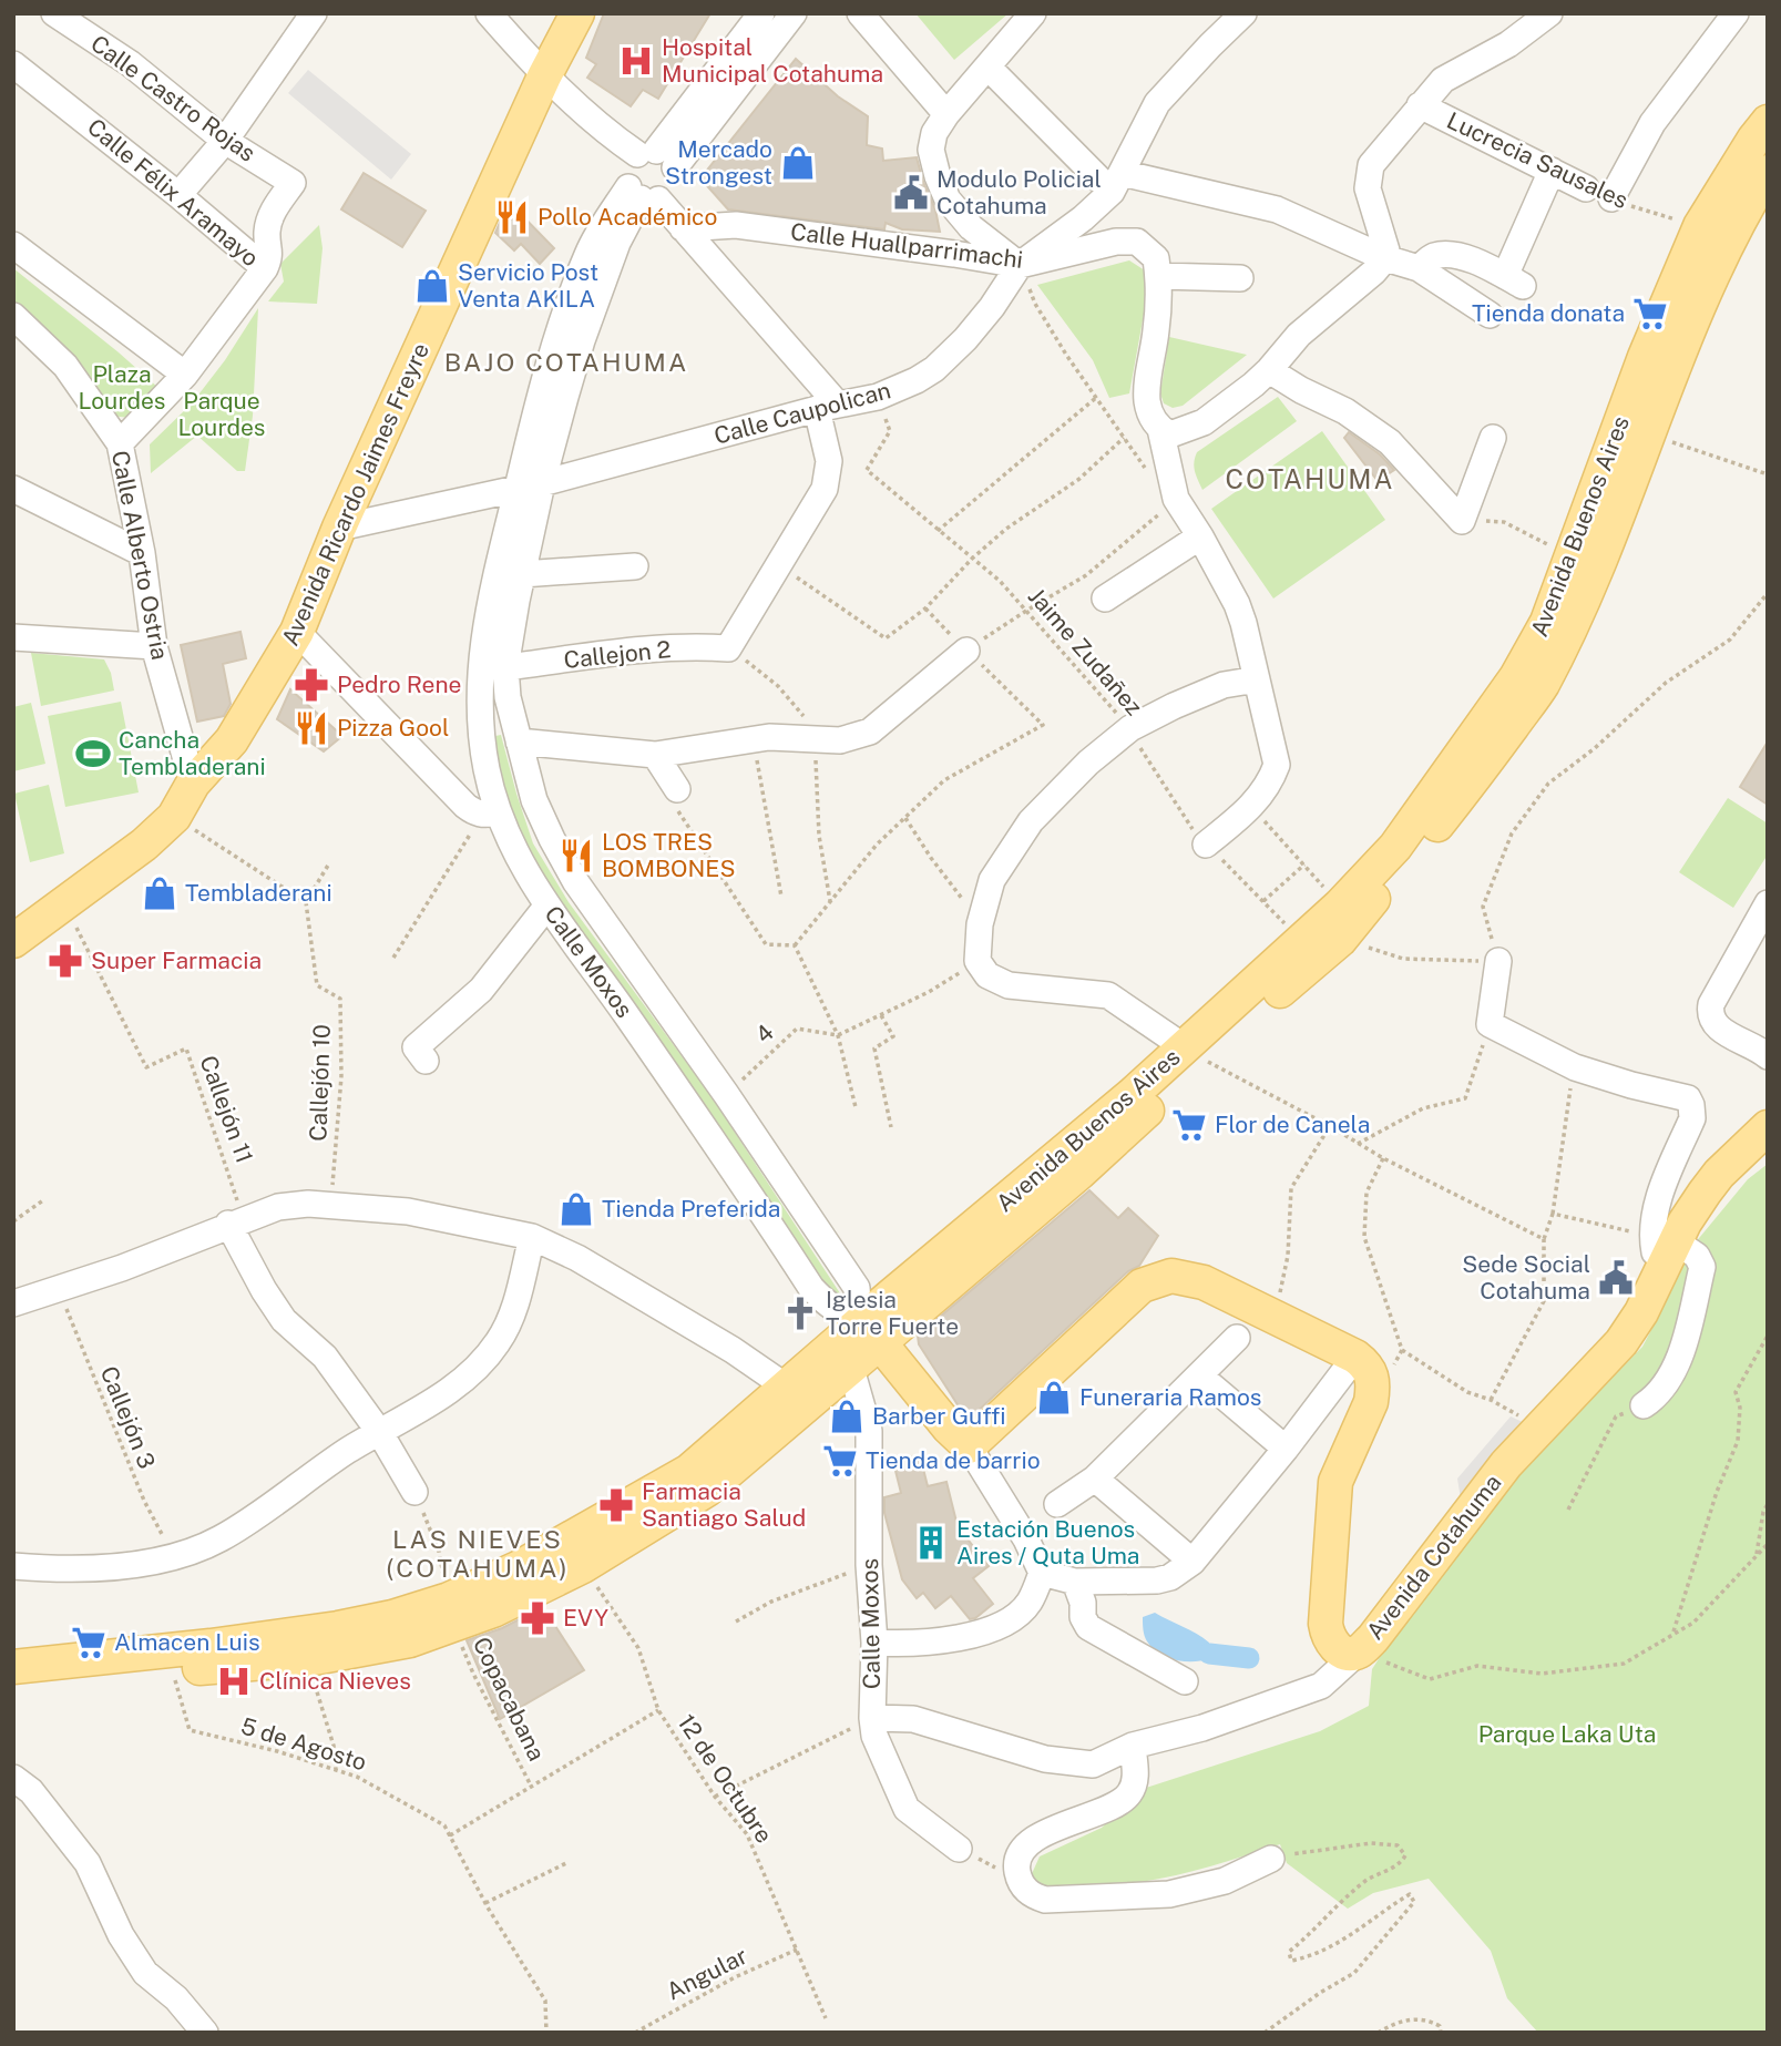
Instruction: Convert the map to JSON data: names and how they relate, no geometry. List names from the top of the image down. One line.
{"streets":{"main road":["Avenida Ricardo Jaimes Freyre","Avenida Buenos Aires","Avenida Cotahuma"],"street":["Calle Castro Rojas","Lucrecia Sausales","Calle Félix Aramayo","Calle Huallparrimachi","Calle Caupolican","Calle Alberto Ostria","Callejon 2","Calle Moxos"],"path":["Jaime Zudañez","4","Callejón 10","Callejón 11","Callejón 3","Copacabana","5 de Agosto","12 de Octubre","Angular"]},"crossings":[["Calle Castro Rojas","Calle Félix Aramayo"],["Lucrecia Sausales","Avenida Buenos Aires"],["Calle Félix Aramayo","Calle Alberto Ostria"],["Calle Huallparrimachi","Calle Caupolican"],["Calle Caupolican","Avenida Ricardo Jaimes Freyre"],["Calle Caupolican","Jaime Zudañez"],["Calle Caupolican","Calle Moxos"],["Avenida Ricardo Jaimes Freyre","Calle Alberto Ostria"],["Avenida Ricardo Jaimes Freyre","Calle Moxos"],["Avenida Ricardo Jaimes Freyre","Callejón 11"],["Avenida Buenos Aires","Jaime Zudañez"],["Avenida Buenos Aires","Calle Moxos"],["Avenida Buenos Aires","Copacabana"],["Avenida Buenos Aires","5 de Agosto"],["Avenida Buenos Aires","12 de Octubre"],["Callejon 2","Calle Moxos"],["Calle Moxos","4"],["Copacabana","5 de Agosto"],["Copacabana","12 de Octubre"],["12 de Octubre","Angular"]],"districts":["BAJO COTAHUMA","COTAHUMA","LAS NIEVES (COTAHUMA)"],"parks":["Plaza Lourdes","Parque Lourdes","Parque Laka Uta"],"places":{"hospital":["Hospital Municipal Cotahuma","Clínica Nieves"],"shop":["Mercado Strongest","Servicio Post Venta AKILA","Tembladerani","Tienda Preferida","Funeraria Ramos","Barber Guffi"],"public building":["Modulo Policial Cotahuma","Sede Social Cotahuma"],"restaurant":["Pollo Académico","Pizza Gool","LOS TRES BOMBONES"],"supermarket":["Tienda donata","Flor de Canela","Tienda de barrio","Almacen Luis"],"pharmacy":["Pedro Rene","Super Farmacia","Farmacia Santiago Salud","EVY"],"sports":["Cancha Tembladerani"],"church":["Iglesia Torre Fuerte"],"building":["Estación Buenos Aires / Quta Uma"]}}
